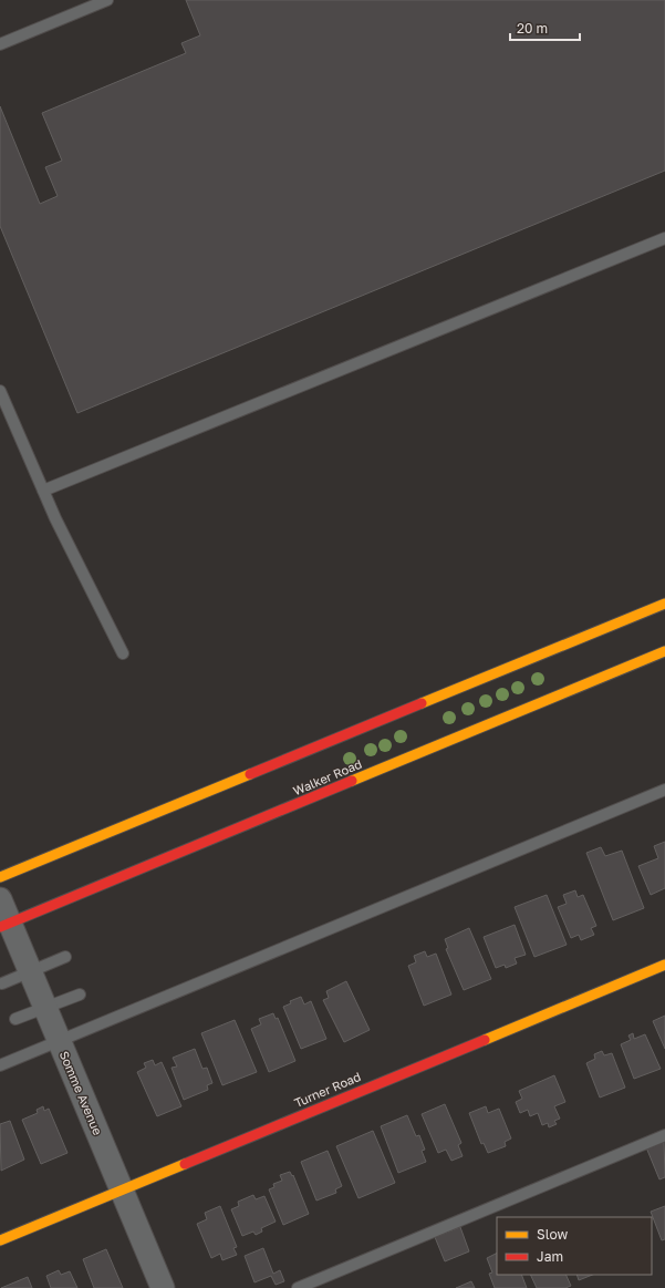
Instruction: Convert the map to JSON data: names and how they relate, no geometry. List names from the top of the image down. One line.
{"streets":{"main road":["Walker Road","Turner Road"],"street":["Somme Avenue"]},"crossings":[["Walker Road","Somme Avenue"],["Turner Road","Somme Avenue"]],"legend":["Slow","Jam"],"scale_bar":"20 m"}
